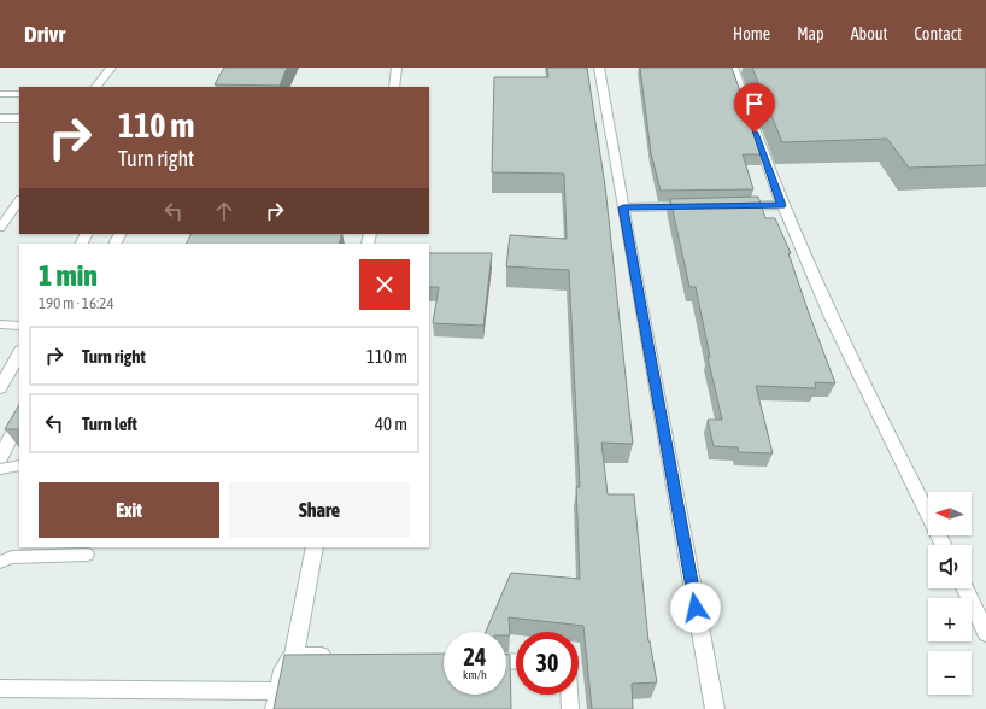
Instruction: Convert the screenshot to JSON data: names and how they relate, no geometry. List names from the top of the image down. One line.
{"north":"left","page":{"header":"Drivr","nav":["Home","Map","About","Contact"],"turn":["110 m","Turn right"],"heading":["1 min","190 m · 16:24"],"list":[{"name":"Turn right","value":"110 m"},{"name":"Turn left","value":"40 m"}],"buttons":["Exit","Share"],"map_buttons":["+","−"],"speed":"24 km/h","limit":"30"}}
